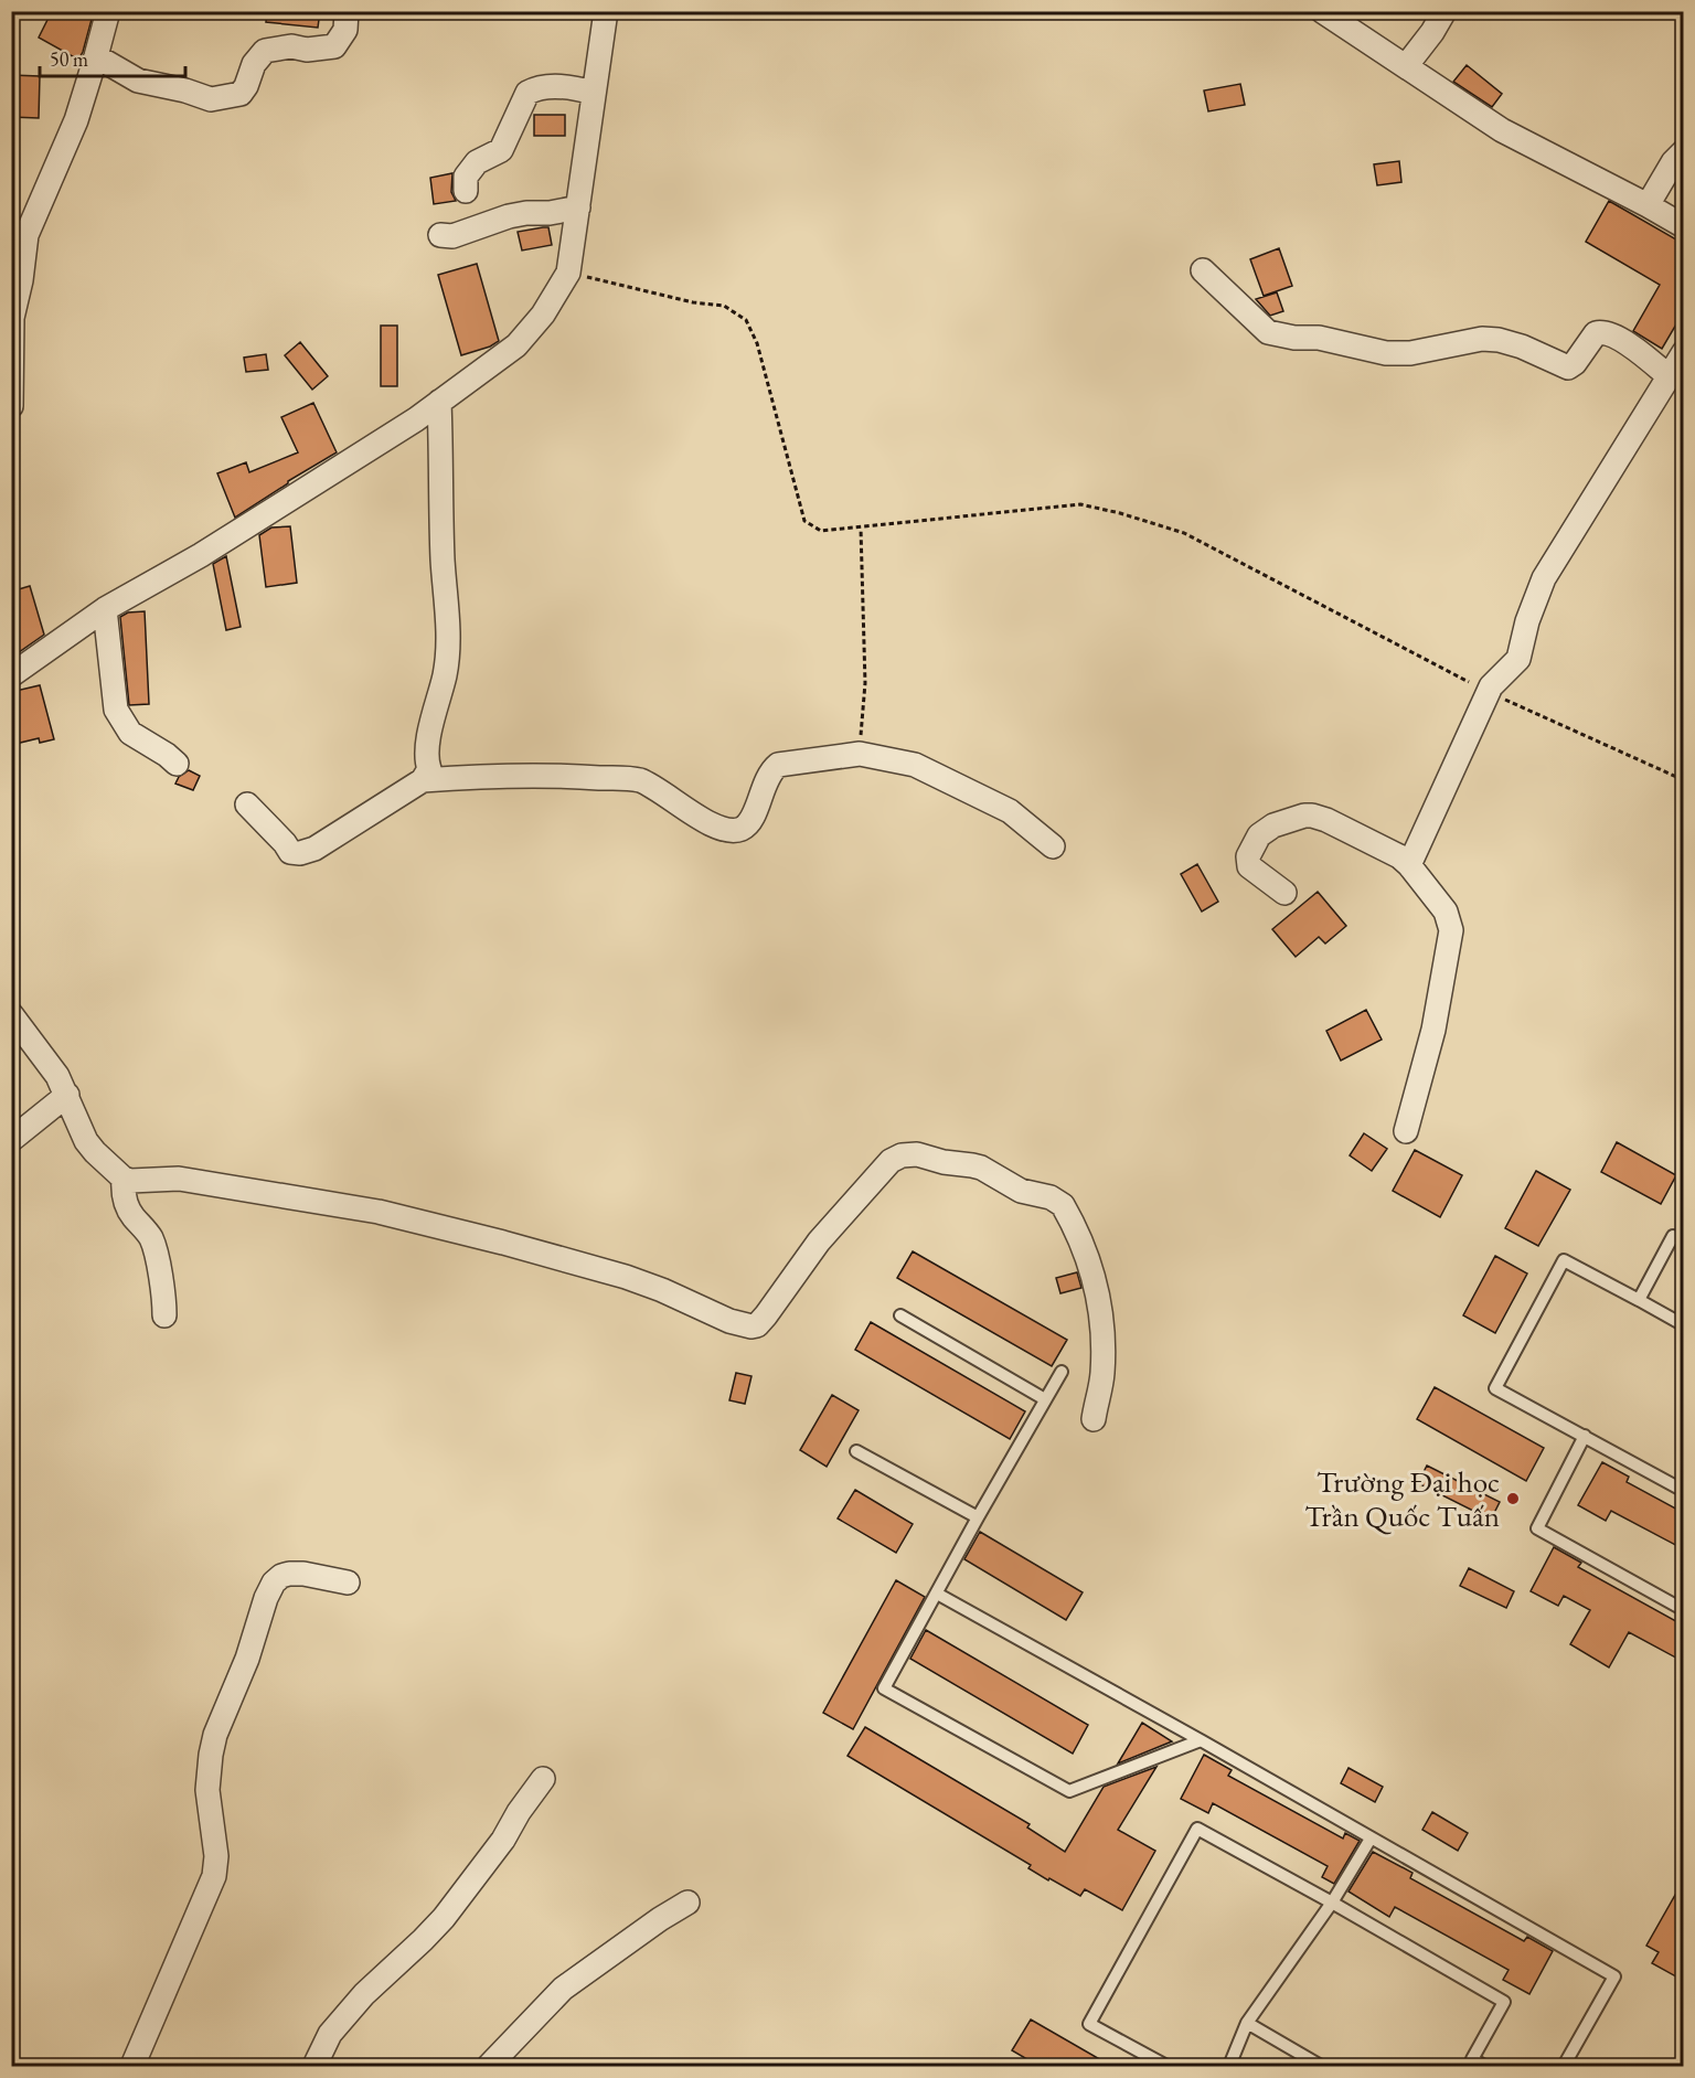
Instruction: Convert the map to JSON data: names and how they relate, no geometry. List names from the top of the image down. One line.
{"places":["Trường Đại học Trần Quốc Tuấn"],"scale_bar":"50 m"}
